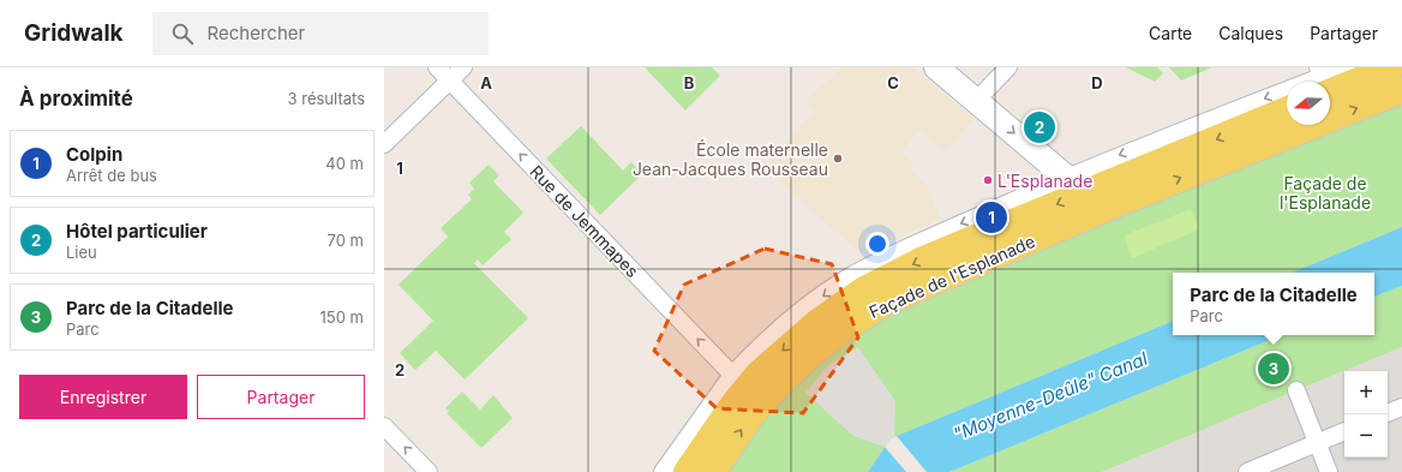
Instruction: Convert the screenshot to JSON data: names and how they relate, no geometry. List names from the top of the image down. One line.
{"streets":{"main road":["Façade de l'Esplanade"],"street":["Rue de Jemmapes"]},"crossings":[["Rue de Jemmapes","Façade de l'Esplanade"]],"one_way":["Rue de Jemmapes"],"water":["\"Moyenne-Deûle\" Canal"],"parks":["Façade de l'Esplanade"],"places":["École maternelle Jean-Jacques Rousseau","L'Esplanade"],"north":"left","page":{"header":"Gridwalk","search":"Rechercher","nav":["Carte","Calques","Partager"],"heading":["À proximité","3 résultats"],"pins":["2","1","3"],"list":[{"mark":"1","name":"Colpin","note":"Arrêt de bus","value":"40 m"},{"mark":"2","name":"Hôtel particulier","note":"Lieu","value":"70 m"},{"mark":"3","name":"Parc de la Citadelle","note":"Parc","value":"150 m"}],"popup":["Parc de la Citadelle","Parc"],"buttons":["Enregistrer","Partager"],"map_buttons":["+","−"]},"grid":{"columns":["A","B","C","D"],"rows":["1","2"]}}
